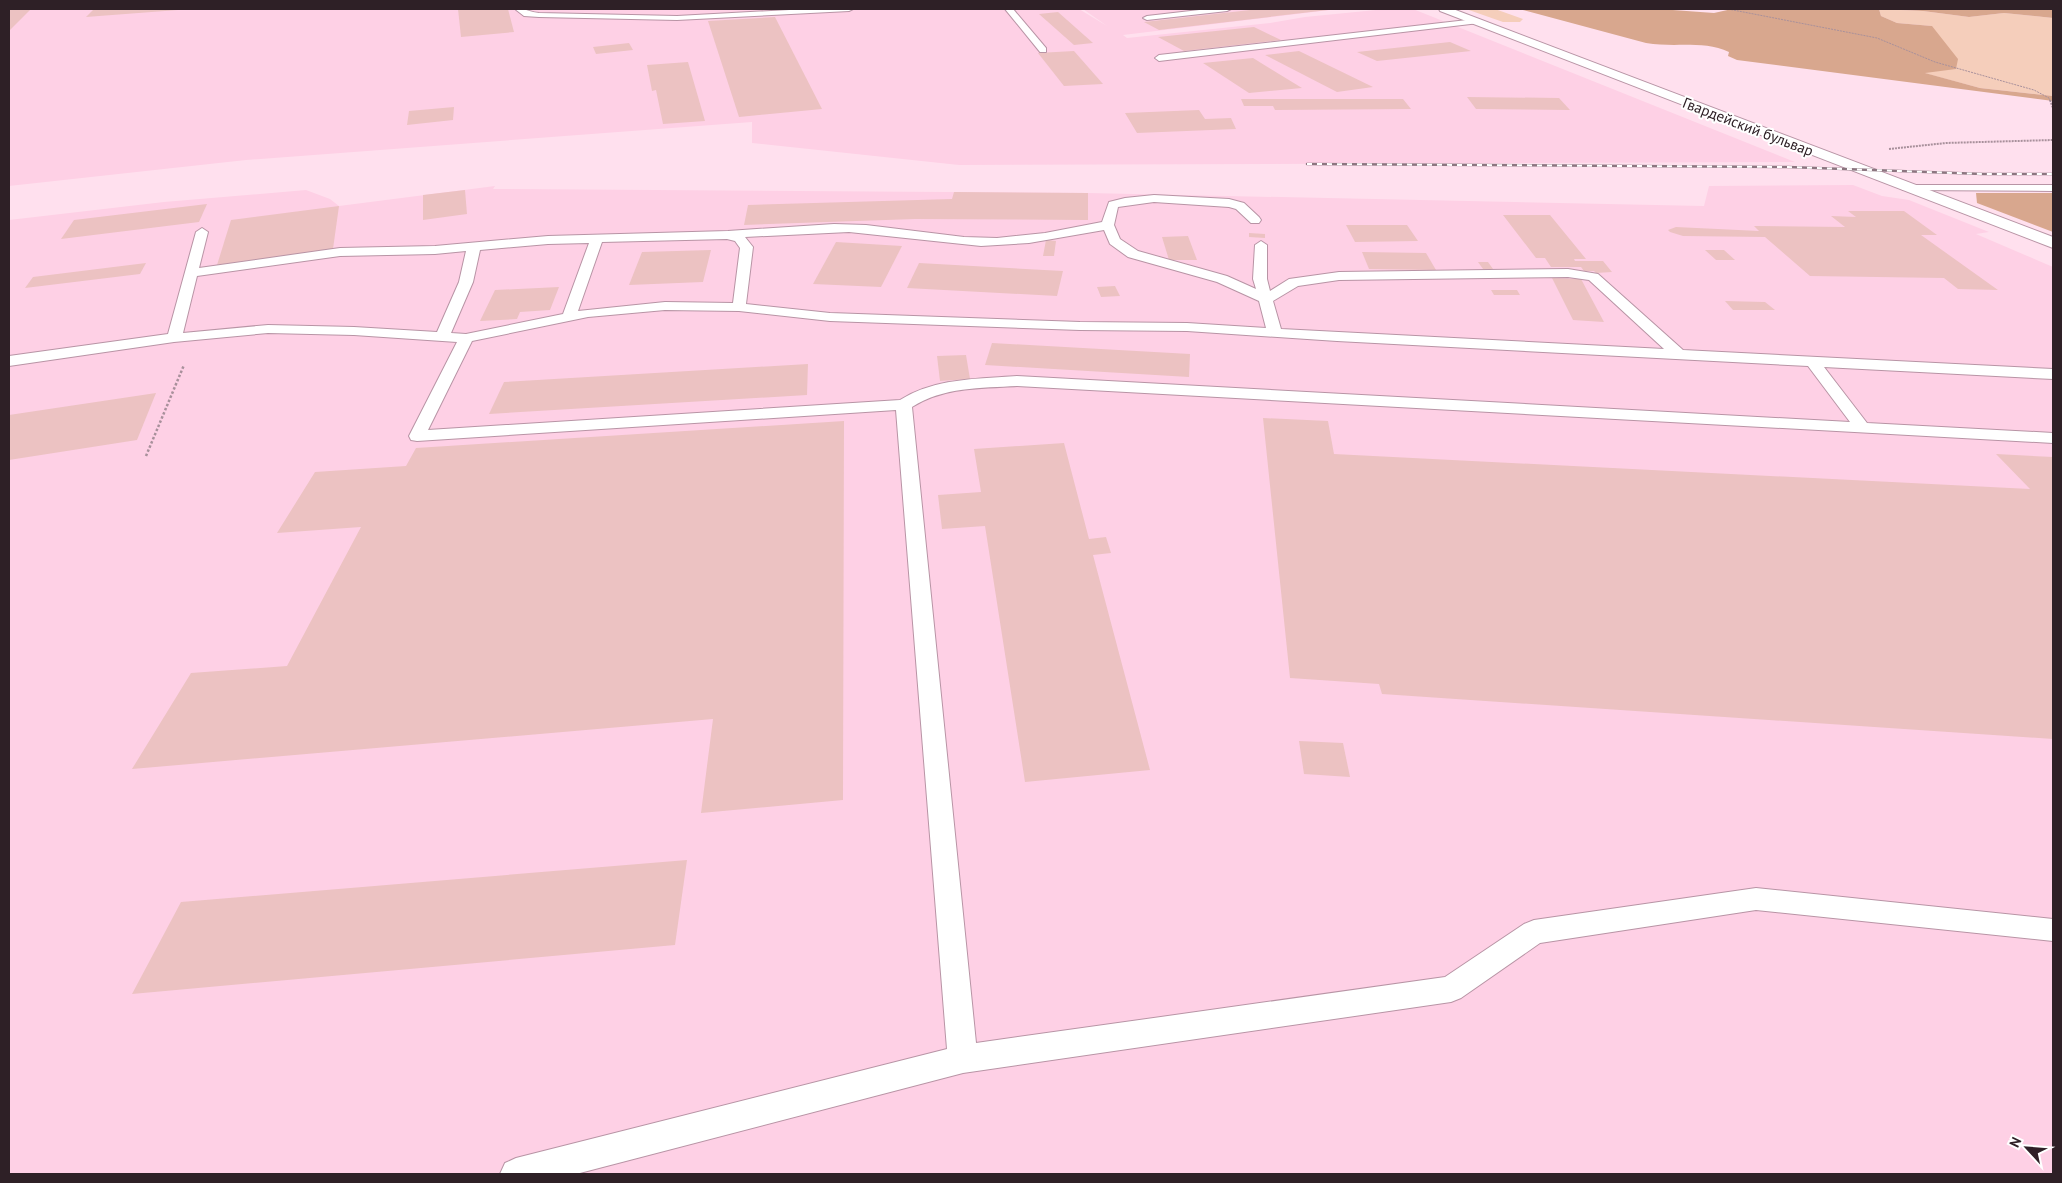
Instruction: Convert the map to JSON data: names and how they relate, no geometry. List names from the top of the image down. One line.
{"streets":{"street":["Гвардейский бульвар"]},"north":"top left"}
